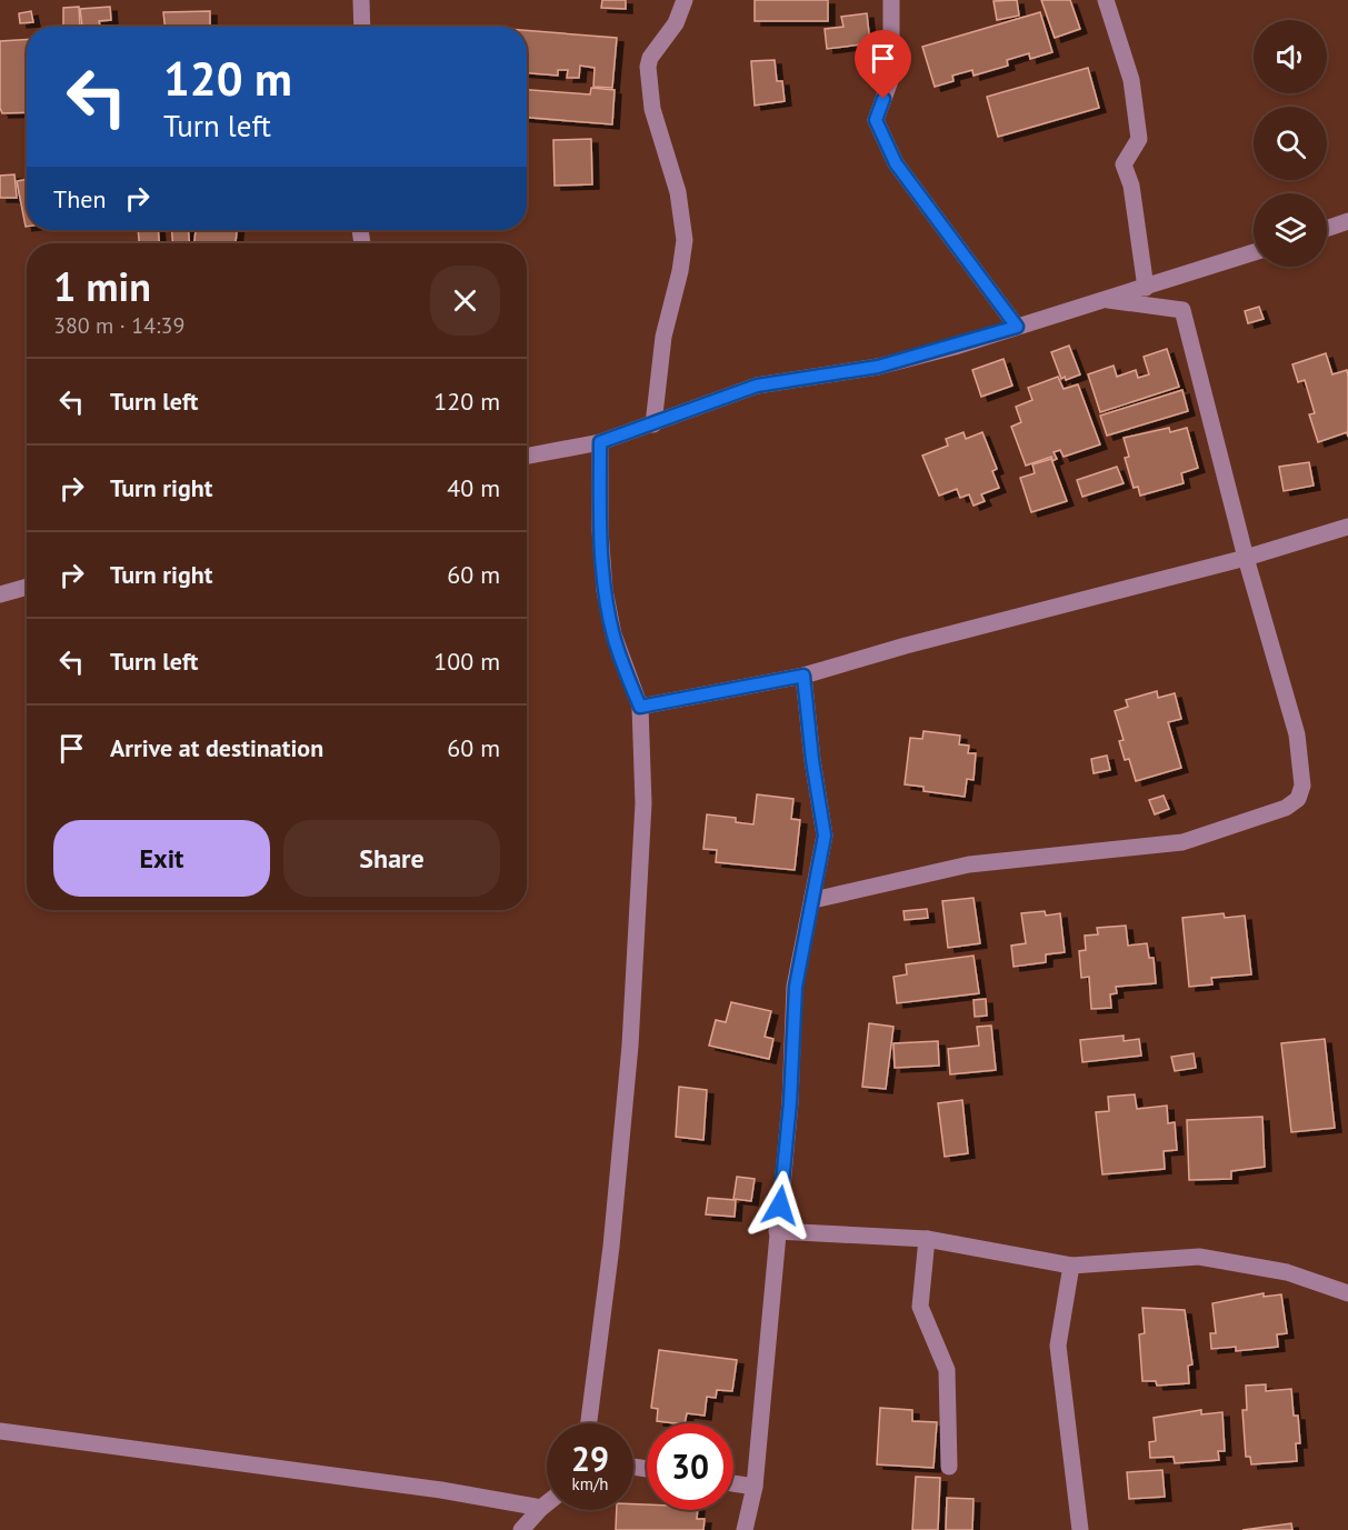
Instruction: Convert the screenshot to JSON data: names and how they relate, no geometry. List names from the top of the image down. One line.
{"page":{"turn":["120 m","Turn left"],"then":"Then","heading":["1 min","380 m · 14:39"],"list":[{"name":"Turn left","value":"120 m"},{"name":"Turn right","value":"40 m"},{"name":"Turn right","value":"60 m"},{"name":"Turn left","value":"100 m"},{"name":"Arrive at destination","value":"60 m"}],"buttons":["Exit","Share"],"speed":"29 km/h","limit":"30"}}
